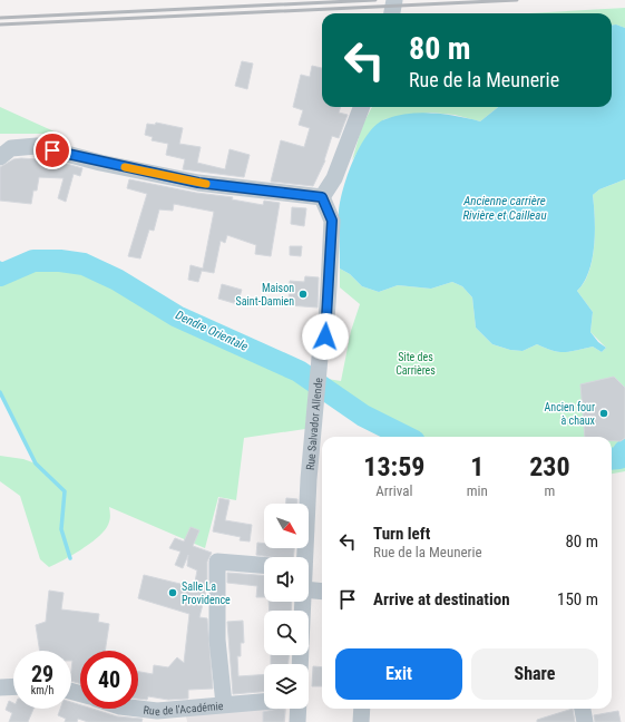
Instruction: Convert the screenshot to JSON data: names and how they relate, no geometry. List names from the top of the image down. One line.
{"streets":{"street":["Rue Salvador Allende","Rue de l'Académie"]},"water":["Ancienne carrière Rivière et Cailleau","Dendre Orientale"],"parks":["Site des Carrières"],"places":["Maison Saint-Damien","Ancien four à chaux","Salle La Providence"],"north":"bottom right","page":{"turn":["80 m","Rue de la Meunerie"],"eta":["13:59","Arrival","1","min","230","m"],"list":[{"name":"Turn left","note":"Rue de la Meunerie","value":"80 m"},{"name":"Arrive at destination","value":"150 m"}],"buttons":["Exit","Share"],"speed":"29 km/h","limit":"40"}}
